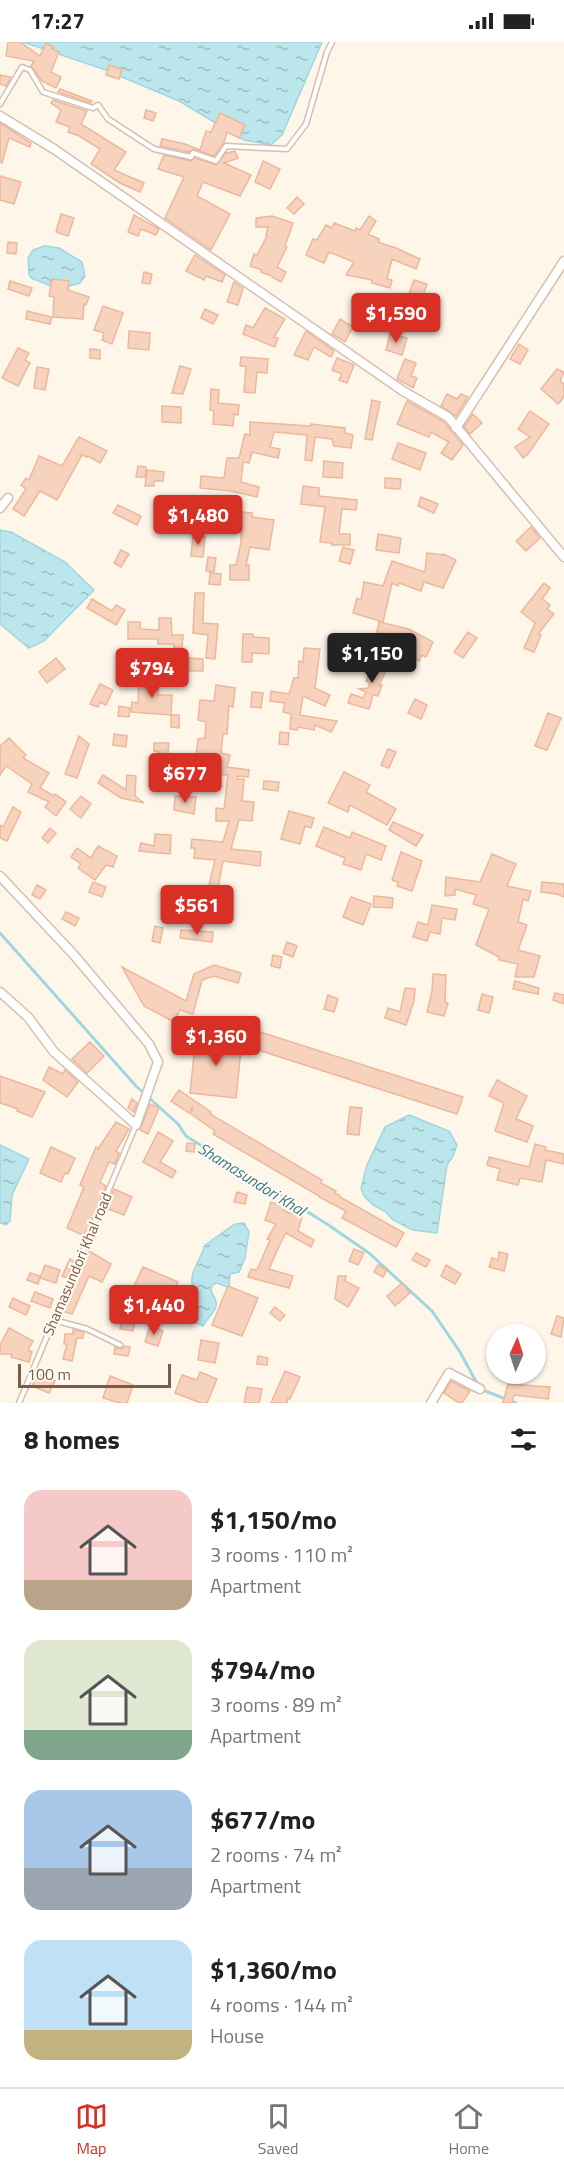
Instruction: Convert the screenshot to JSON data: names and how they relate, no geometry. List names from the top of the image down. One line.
{"streets":{"lane":["Shamasundori Khal road"]},"water":["Shamasundori Khal"],"scale_bar":"100 m","north":"top","page":{"status":"17:27","price":["$1,590","$1,480","$1,150","$794","$677","$561","$1,360","$1,440"],"scale":"100 m","heading":"8 homes","list":[{"name":"$1,150/mo","note":"3 rooms · 110 m² · Apartment"},{"name":"$794/mo","note":"3 rooms · 89 m² · Apartment"},{"name":"$677/mo","note":"2 rooms · 74 m² · Apartment"},{"name":"$1,360/mo","note":"4 rooms · 144 m² · House"}],"tabs":["Map","Saved","Home"]}}
